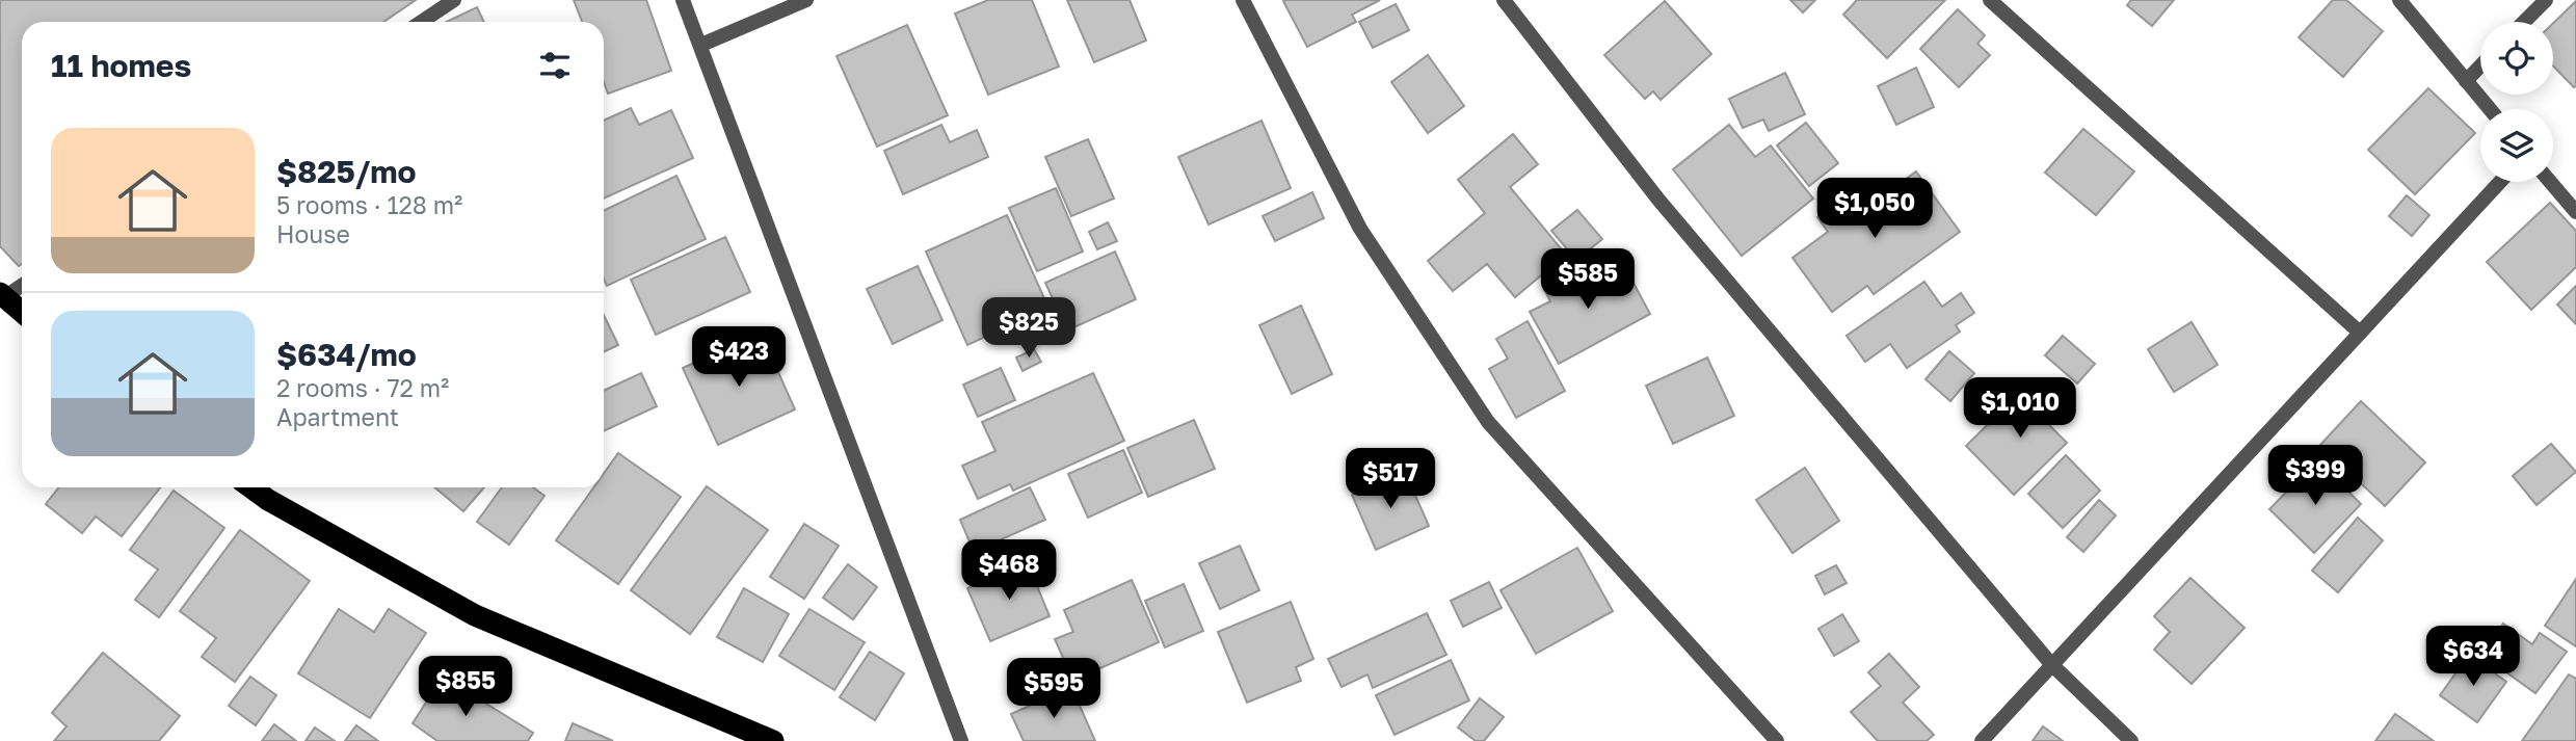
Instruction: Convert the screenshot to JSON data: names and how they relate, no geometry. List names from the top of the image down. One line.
{"page":{"heading":"11 homes","list":[{"name":"$825/mo","note":"5 rooms · 128 m² · House"},{"name":"$634/mo","note":"2 rooms · 72 m² · Apartment"}],"price":["$1,050","$585","$825","$423","$1,010","$399","$517","$468","$634","$855","$595"]}}
